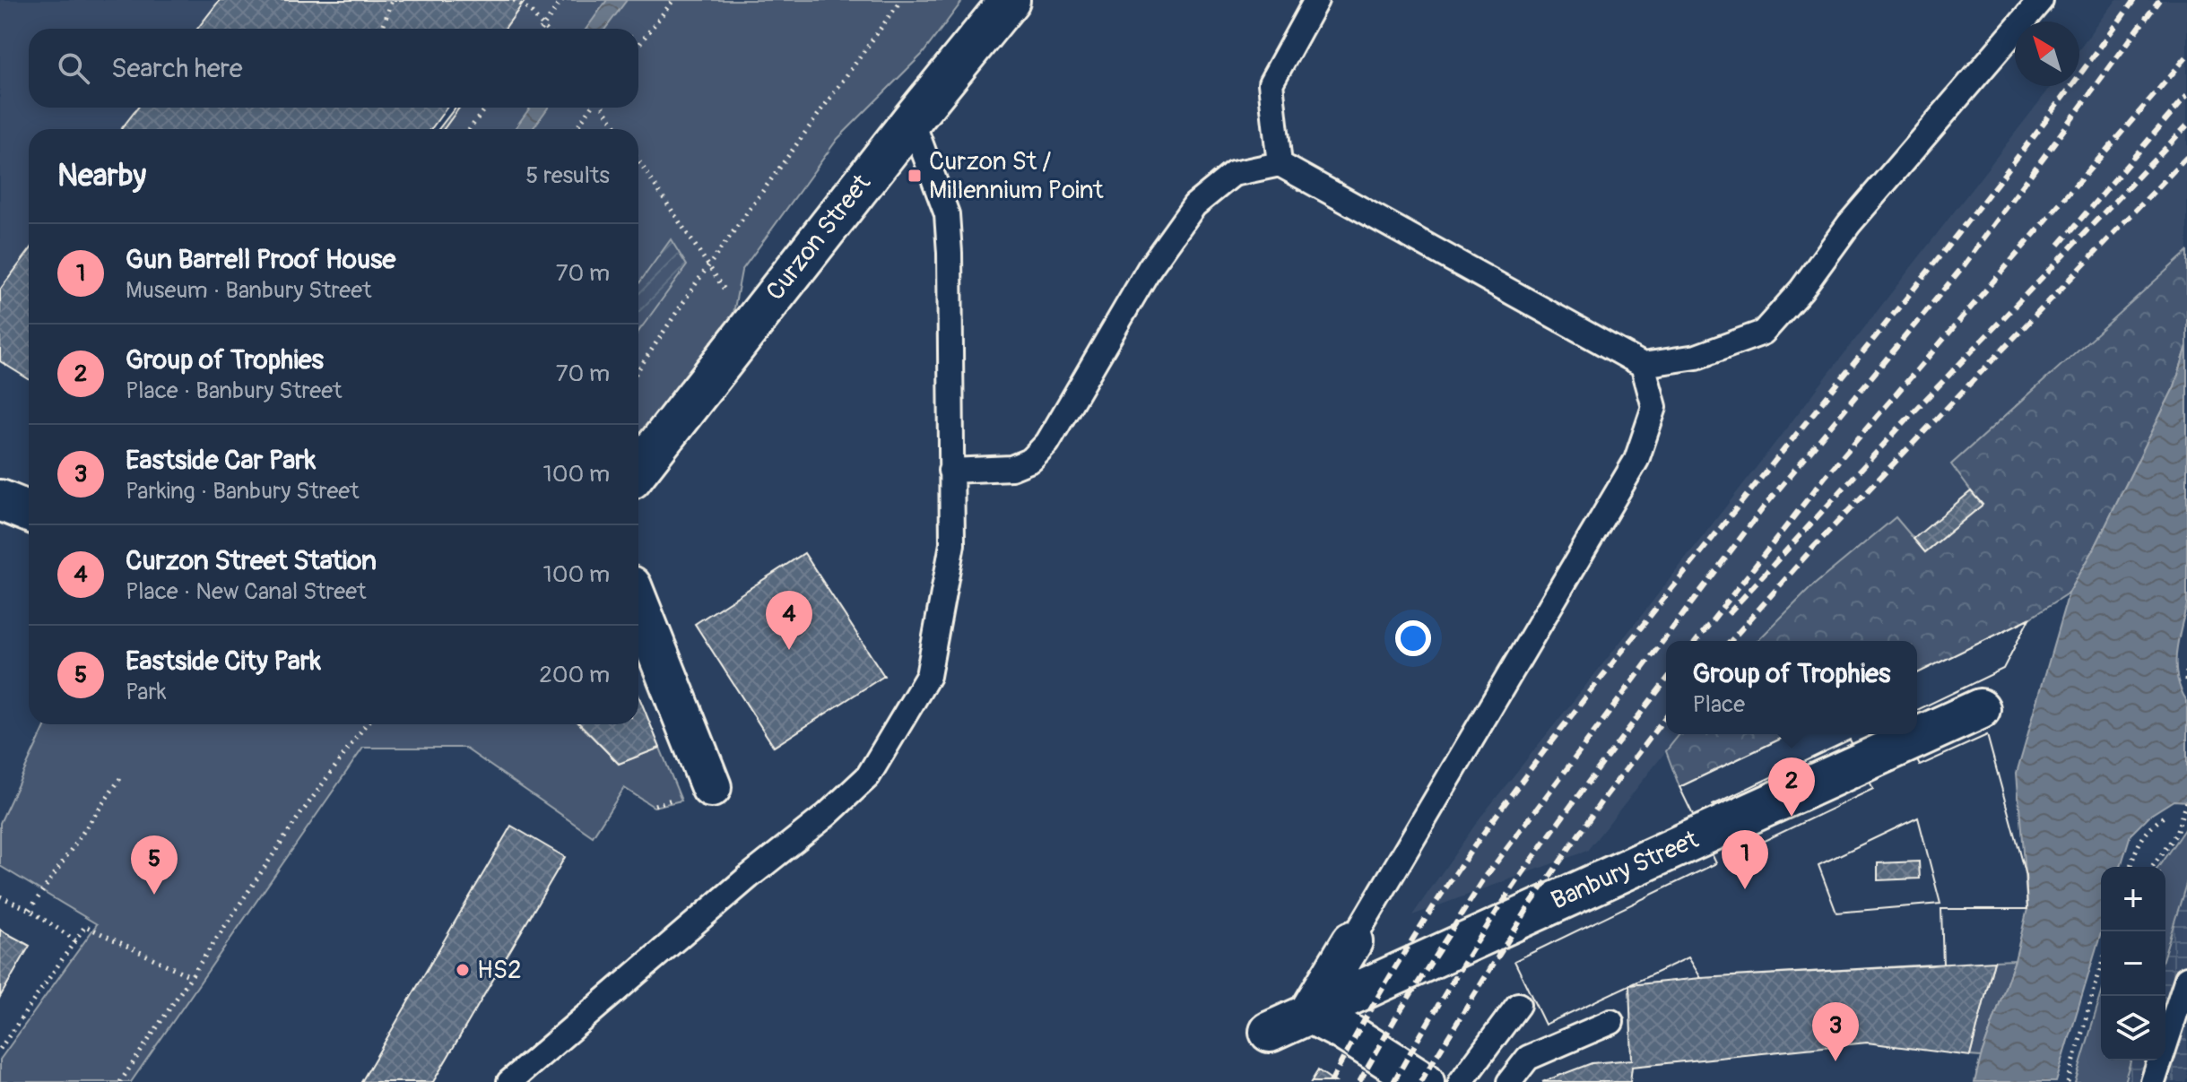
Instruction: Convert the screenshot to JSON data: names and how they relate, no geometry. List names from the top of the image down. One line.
{"streets":{"street":["Curzon Street","Banbury Street"]},"places":{"transit":["Curzon St / Millennium Point"],"other":["HS2"]},"north":"top left","page":{"search":"Search here","heading":["Nearby","5 results"],"list":[{"mark":"1","name":"Gun Barrell Proof House","note":"Museum · Banbury Street","value":"70 m"},{"mark":"2","name":"Group of Trophies","note":"Place · Banbury Street","value":"70 m"},{"mark":"3","name":"Eastside Car Park","note":"Parking · Banbury Street","value":"100 m"},{"mark":"4","name":"Curzon Street Station","note":"Place · New Canal Street","value":"100 m"},{"mark":"5","name":"Eastside City Park","note":"Park","value":"200 m"}],"pins":["4","2","1","5","3"],"popup":["Group of Trophies","Place"],"map_buttons":["+","−"]}}
